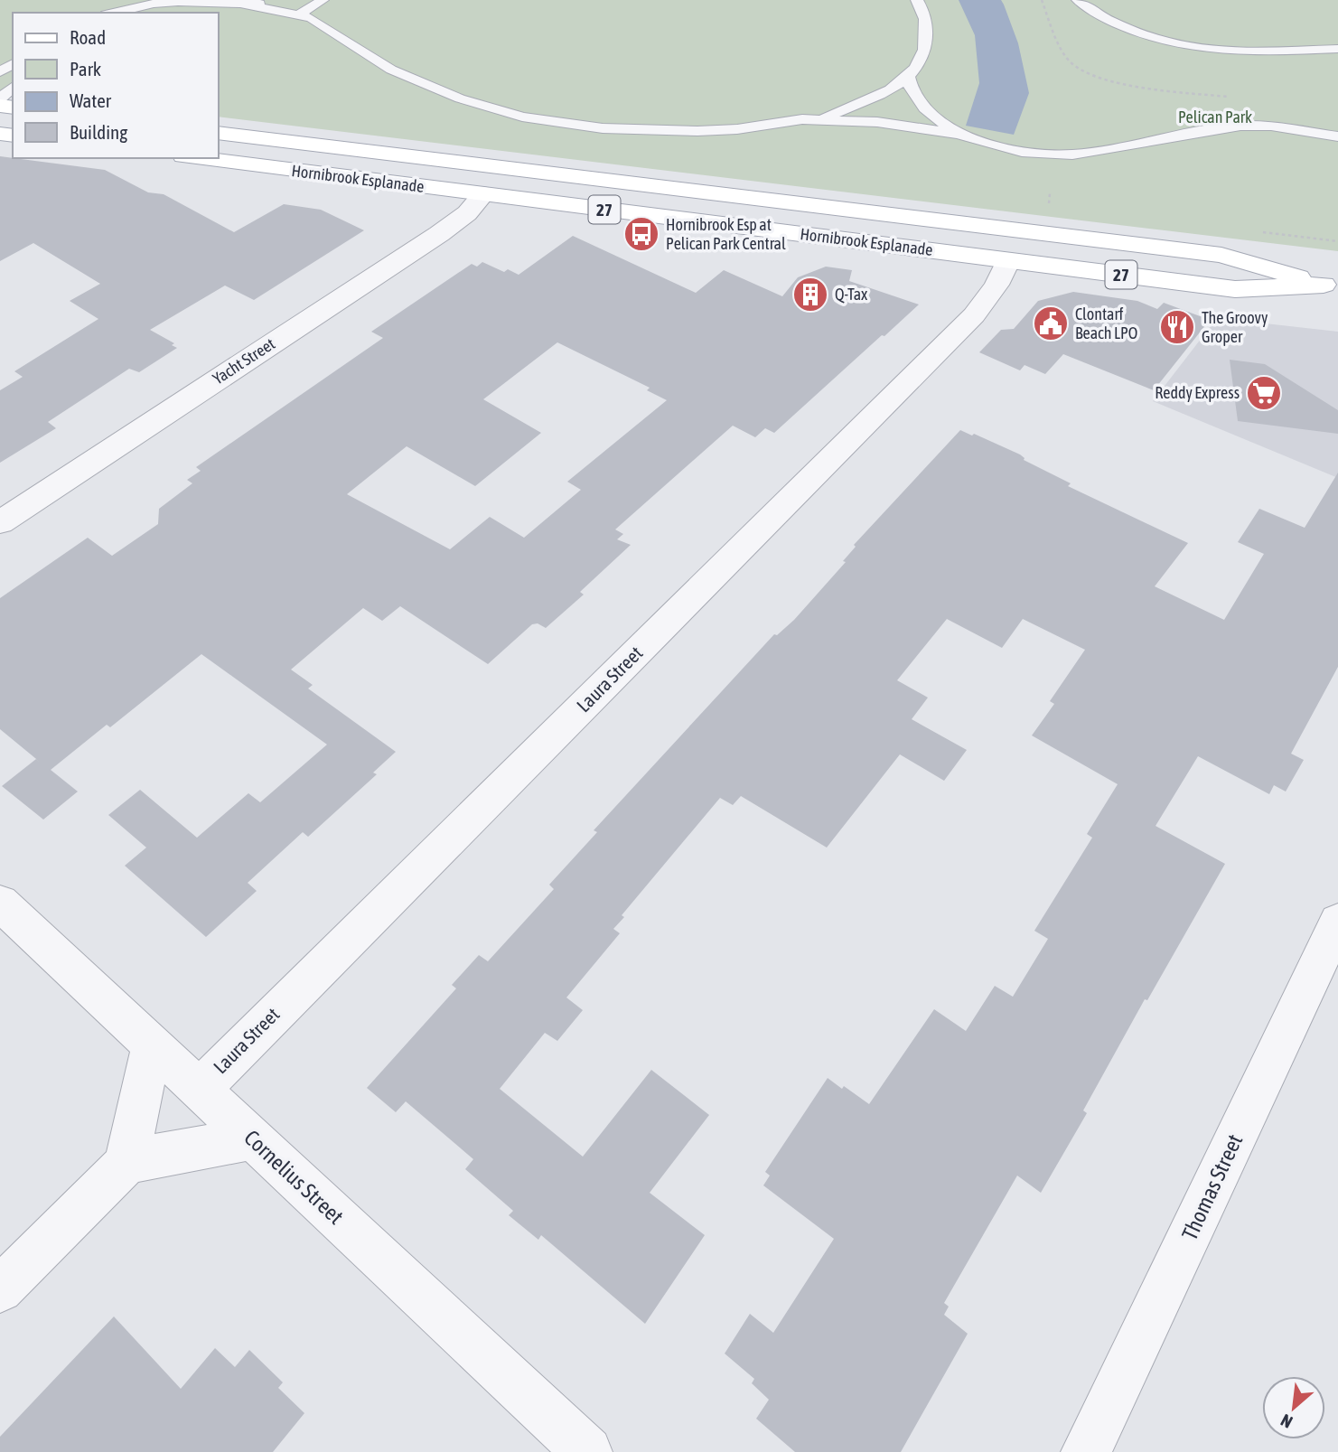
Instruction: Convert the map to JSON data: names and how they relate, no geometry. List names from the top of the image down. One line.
{"streets":{"main road":["Hornibrook Esplanade","27"],"street":["Yacht Street","Laura Street","Cornelius Street","Thomas Street"]},"crossings":[["Hornibrook Esplanade","Yacht Street"],["Hornibrook Esplanade","Laura Street"],["Laura Street","Cornelius Street"]],"parks":["Pelican Park"],"places":{"bus stop":["Hornibrook Esp at Pelican Park Central"],"building":["Q-Tax"],"public building":["Clontarf Beach LPO"],"restaurant":["The Groovy Groper"],"supermarket":["Reddy Express"]},"legend":["Road","Park","Water","Building"],"north":"bottom left"}
